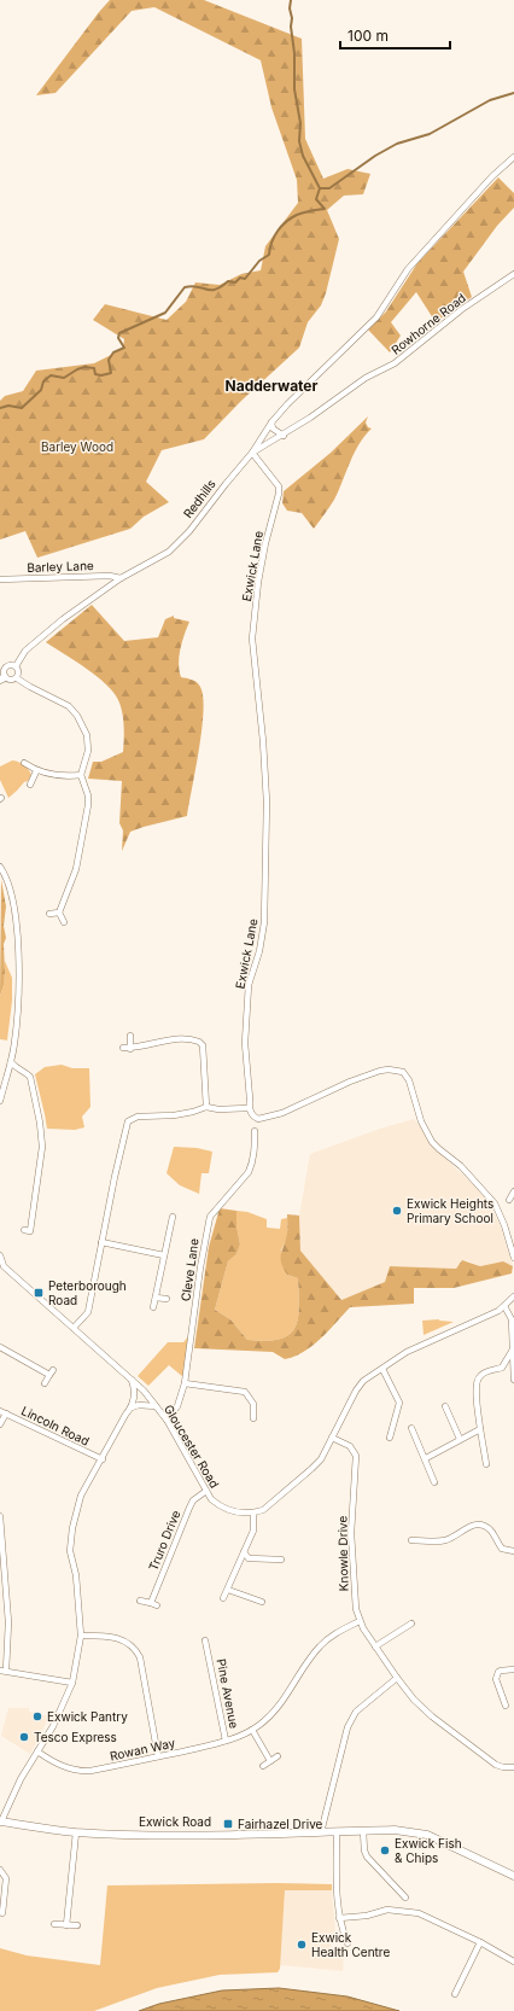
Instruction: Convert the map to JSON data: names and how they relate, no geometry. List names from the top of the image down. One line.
{"streets":{"street":["Rowhorne Road","Redhills","Barley Lane","Exwick Lane","Cleve Lane","Lincoln Road","Gloucester Road","Truro Drive","Knowle Drive","Pine Avenue","Rowan Way","Exwick Road"]},"crossings":[["Rowhorne Road","Redhills"],["Rowhorne Road","Exwick Lane"],["Redhills","Barley Lane"],["Redhills","Exwick Lane"],["Cleve Lane","Gloucester Road"],["Gloucester Road","Truro Drive"],["Knowle Drive","Rowan Way"],["Pine Avenue","Rowan Way"]],"districts":["Nadderwater"],"parks":["Barley Wood"],"places":{"other":["Exwick Heights Primary School","Exwick Pantry","Tesco Express","Exwick Fish & Chips","Exwick Health Centre"],"transit":["Peterborough Road","Fairhazel Drive"]},"scale_bar":"100 m"}
